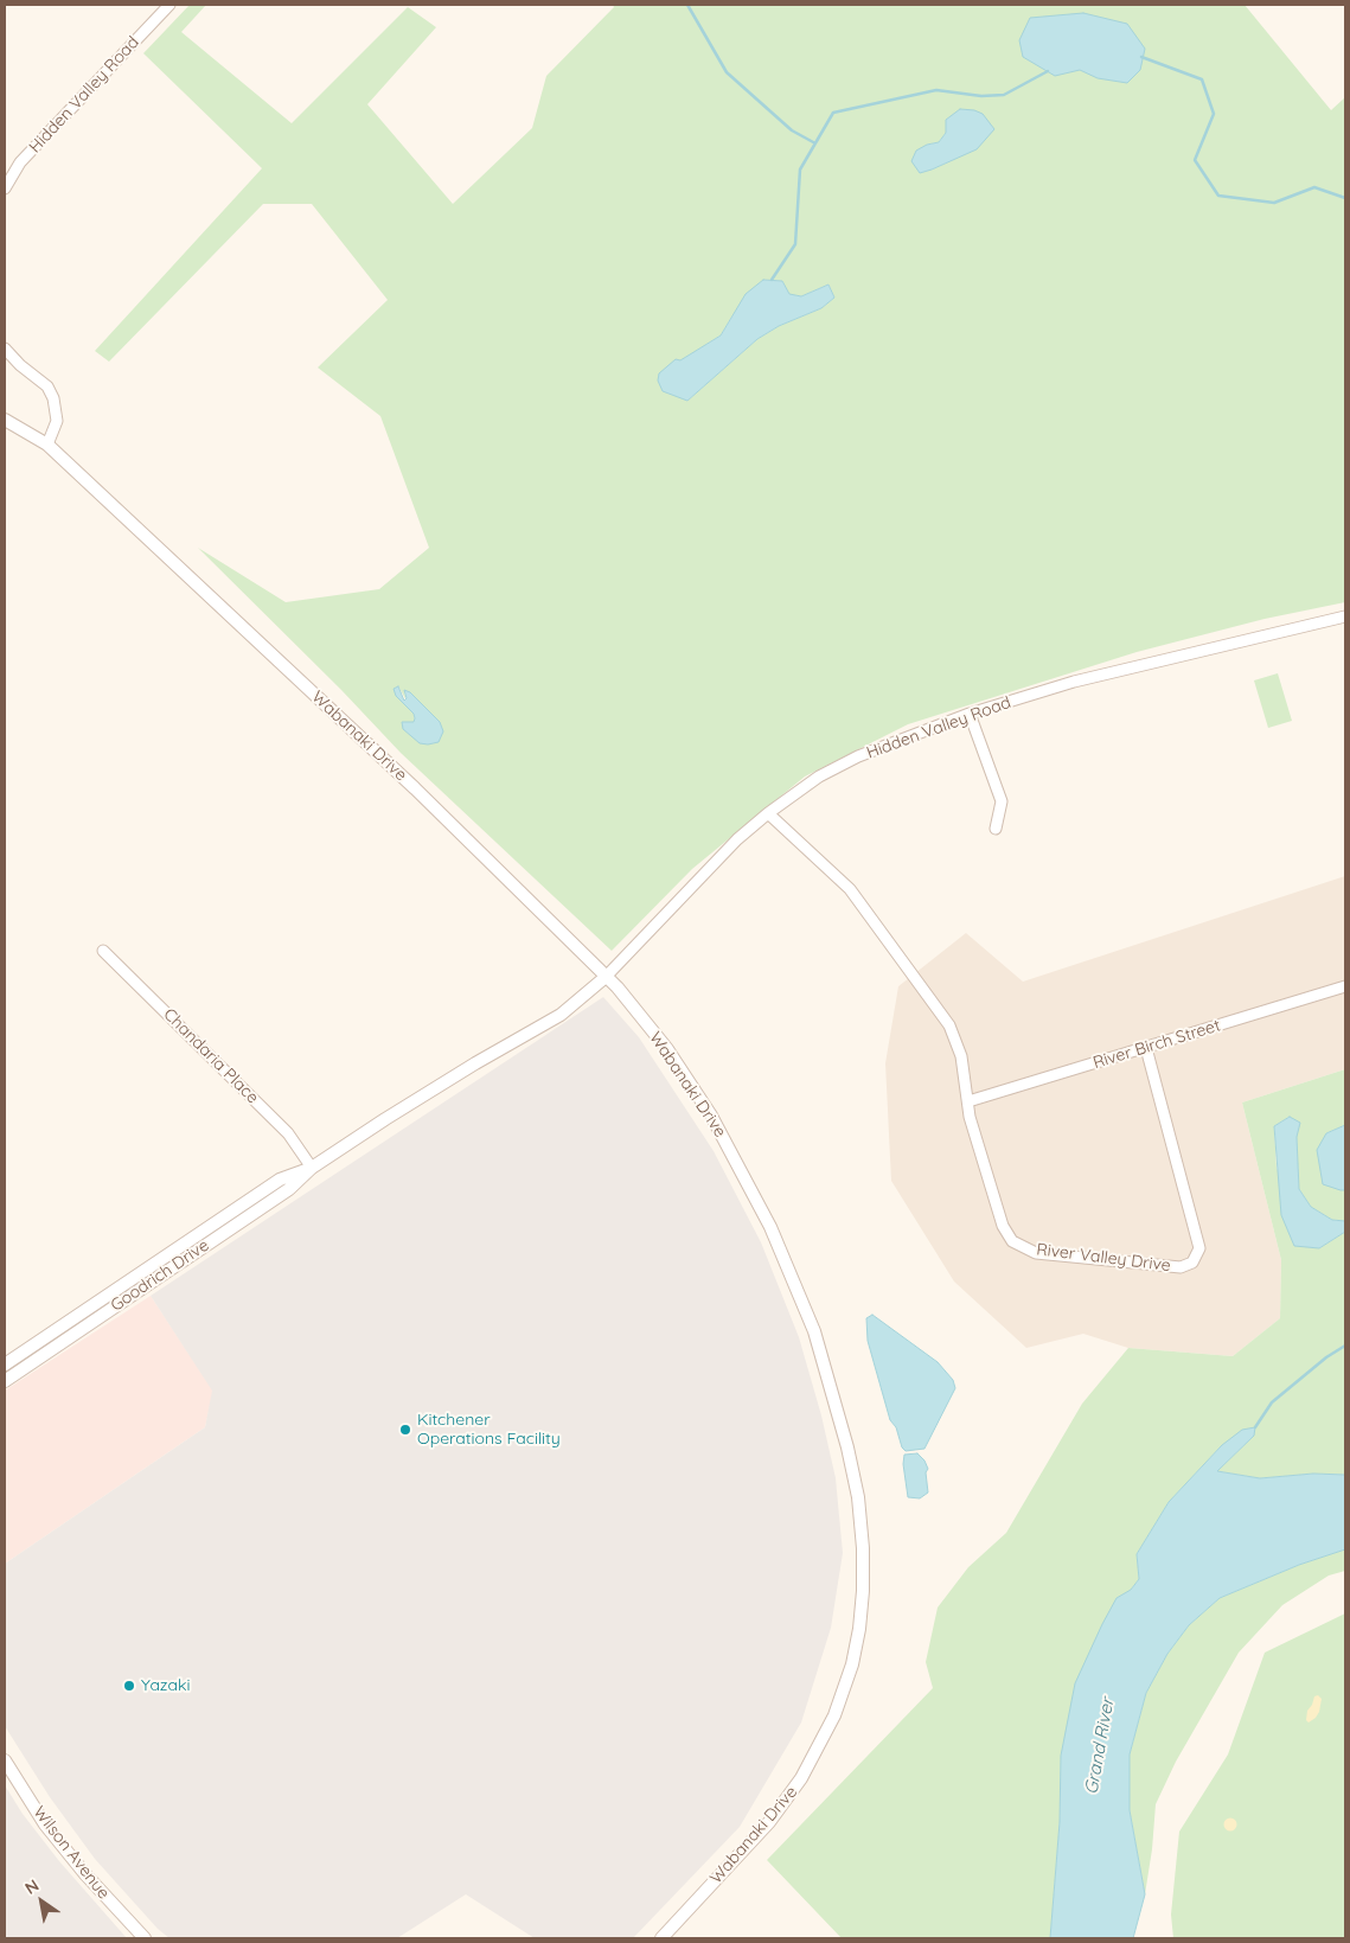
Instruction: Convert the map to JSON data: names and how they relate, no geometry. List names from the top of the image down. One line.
{"streets":{"street":["Hidden Valley Road","Wabanaki Drive","River Birch Street","Chandaria Place","River Valley Drive","Goodrich Drive","Wilson Avenue"]},"crossings":[["Hidden Valley Road","Wabanaki Drive"],["Hidden Valley Road","River Valley Drive"],["Hidden Valley Road","Goodrich Drive"],["Wabanaki Drive","Goodrich Drive"],["River Birch Street","River Valley Drive"],["Chandaria Place","Goodrich Drive"]],"water":["Grand River"],"places":["Kitchener Operations Facility","Yazaki"],"north":"top left"}
